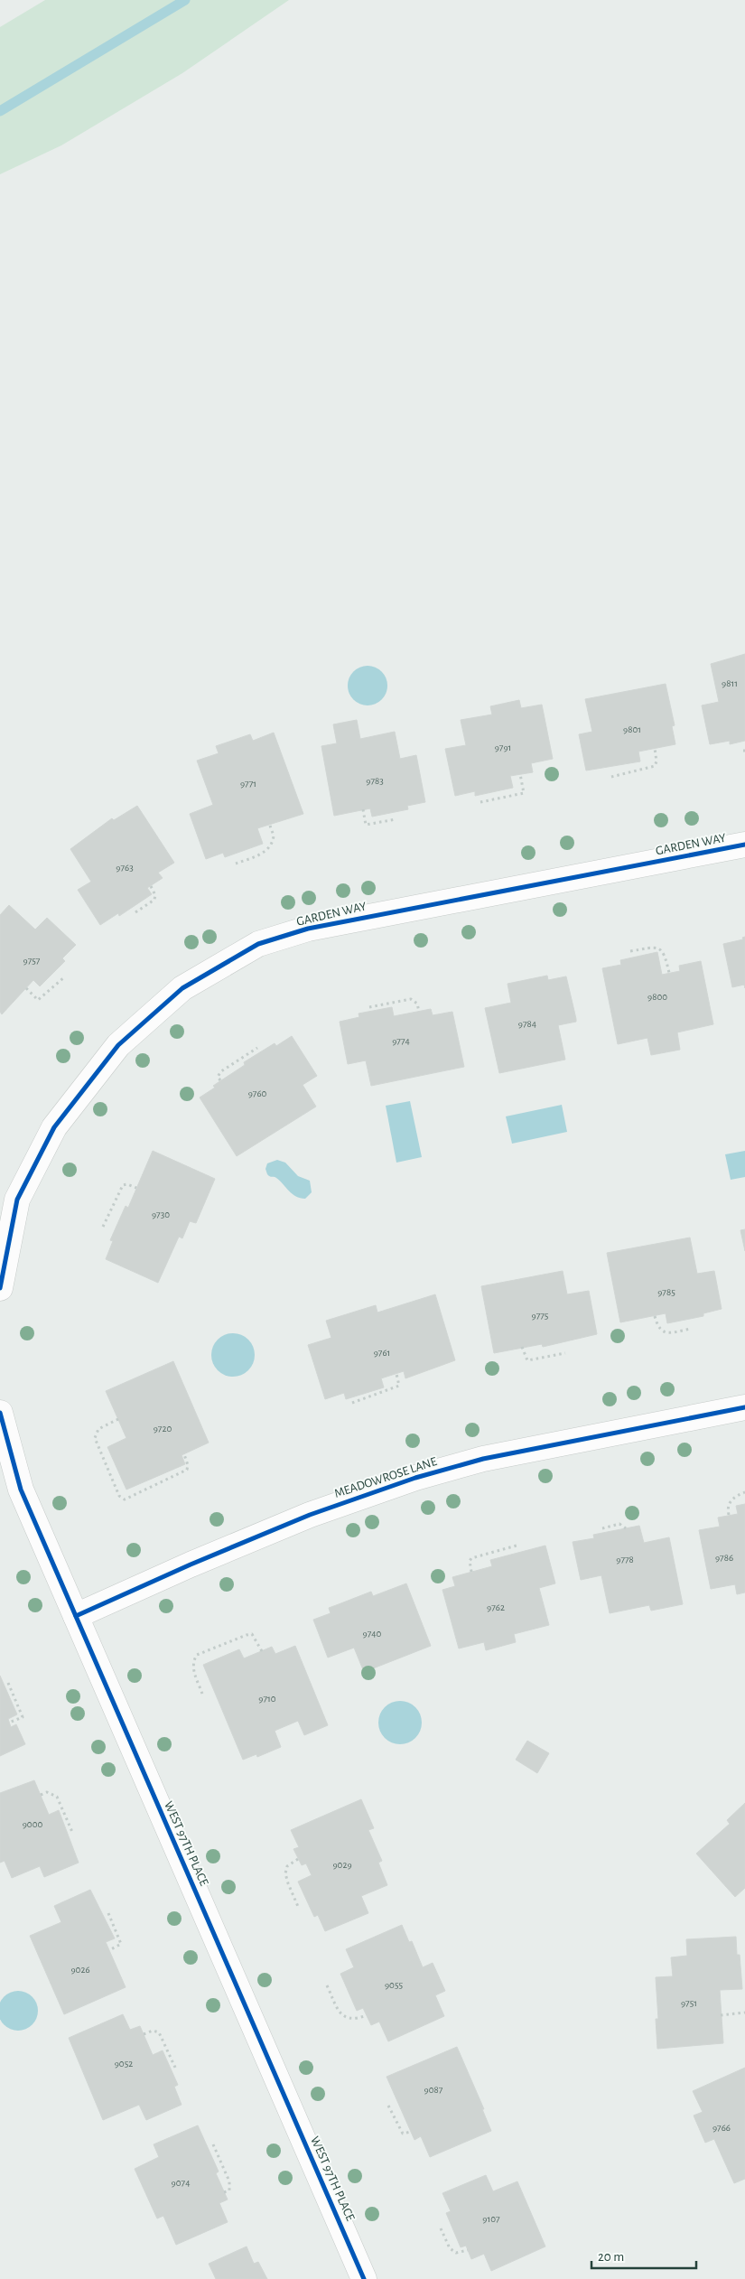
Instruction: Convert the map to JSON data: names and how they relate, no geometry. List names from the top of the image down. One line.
{"streets":{"street":["GARDEN WAY","MEADOWROSE LANE","WEST 97TH PLACE"]},"crossings":[["MEADOWROSE LANE","WEST 97TH PLACE"]],"house_numbers":["9811","9801","9791","9783","9771","9763","9757","9800","9784","9774","9760","9730","9785","9775","9761","9720","9786","9778","9762","9740","9710","9000","9029","9026","9055","9751","9052","9087","9766","9074","9107"],"scale_bar":"20 m"}
